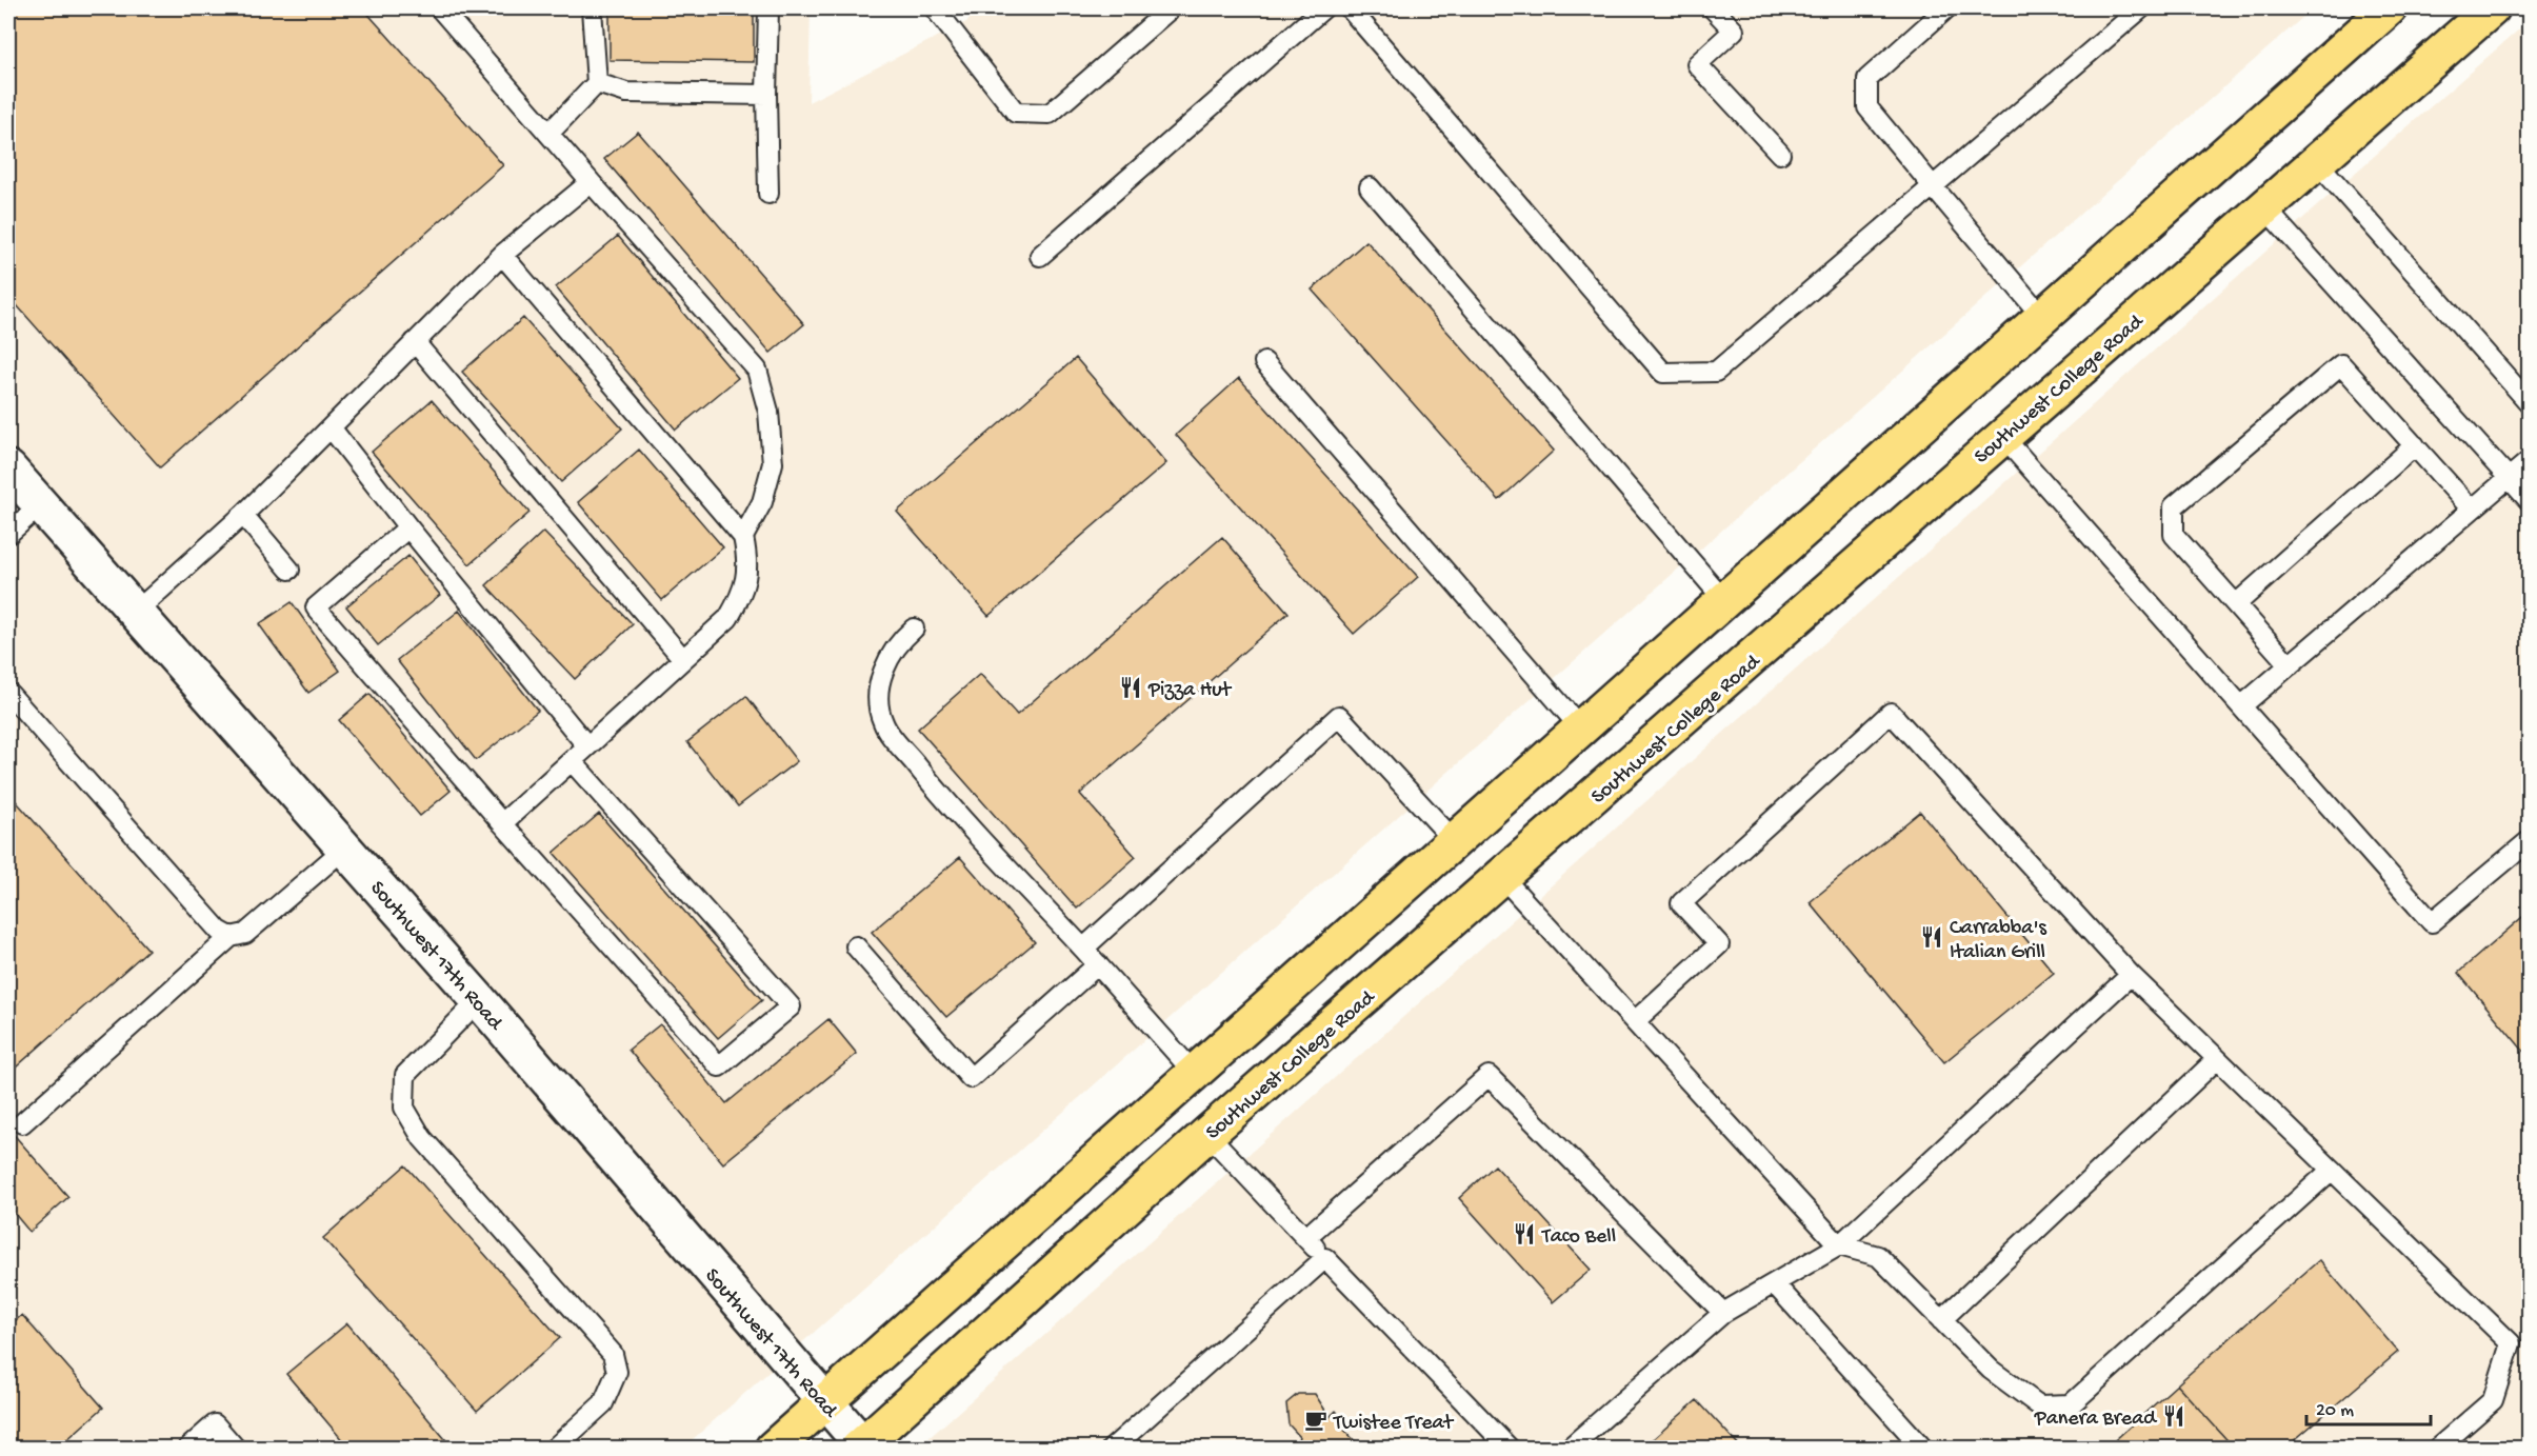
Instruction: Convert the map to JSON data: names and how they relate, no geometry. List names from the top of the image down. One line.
{"streets":{"main road":["Southwest College Road"],"street":["Southwest 17th Road"]},"crossings":[["Southwest College Road","Southwest 17th Road"]],"places":{"restaurant":["Pizza Hut","Carrabba's Italian Grill","Taco Bell","Panera Bread"],"cafe":["Twistee Treat"]},"scale_bar":"20 m"}
